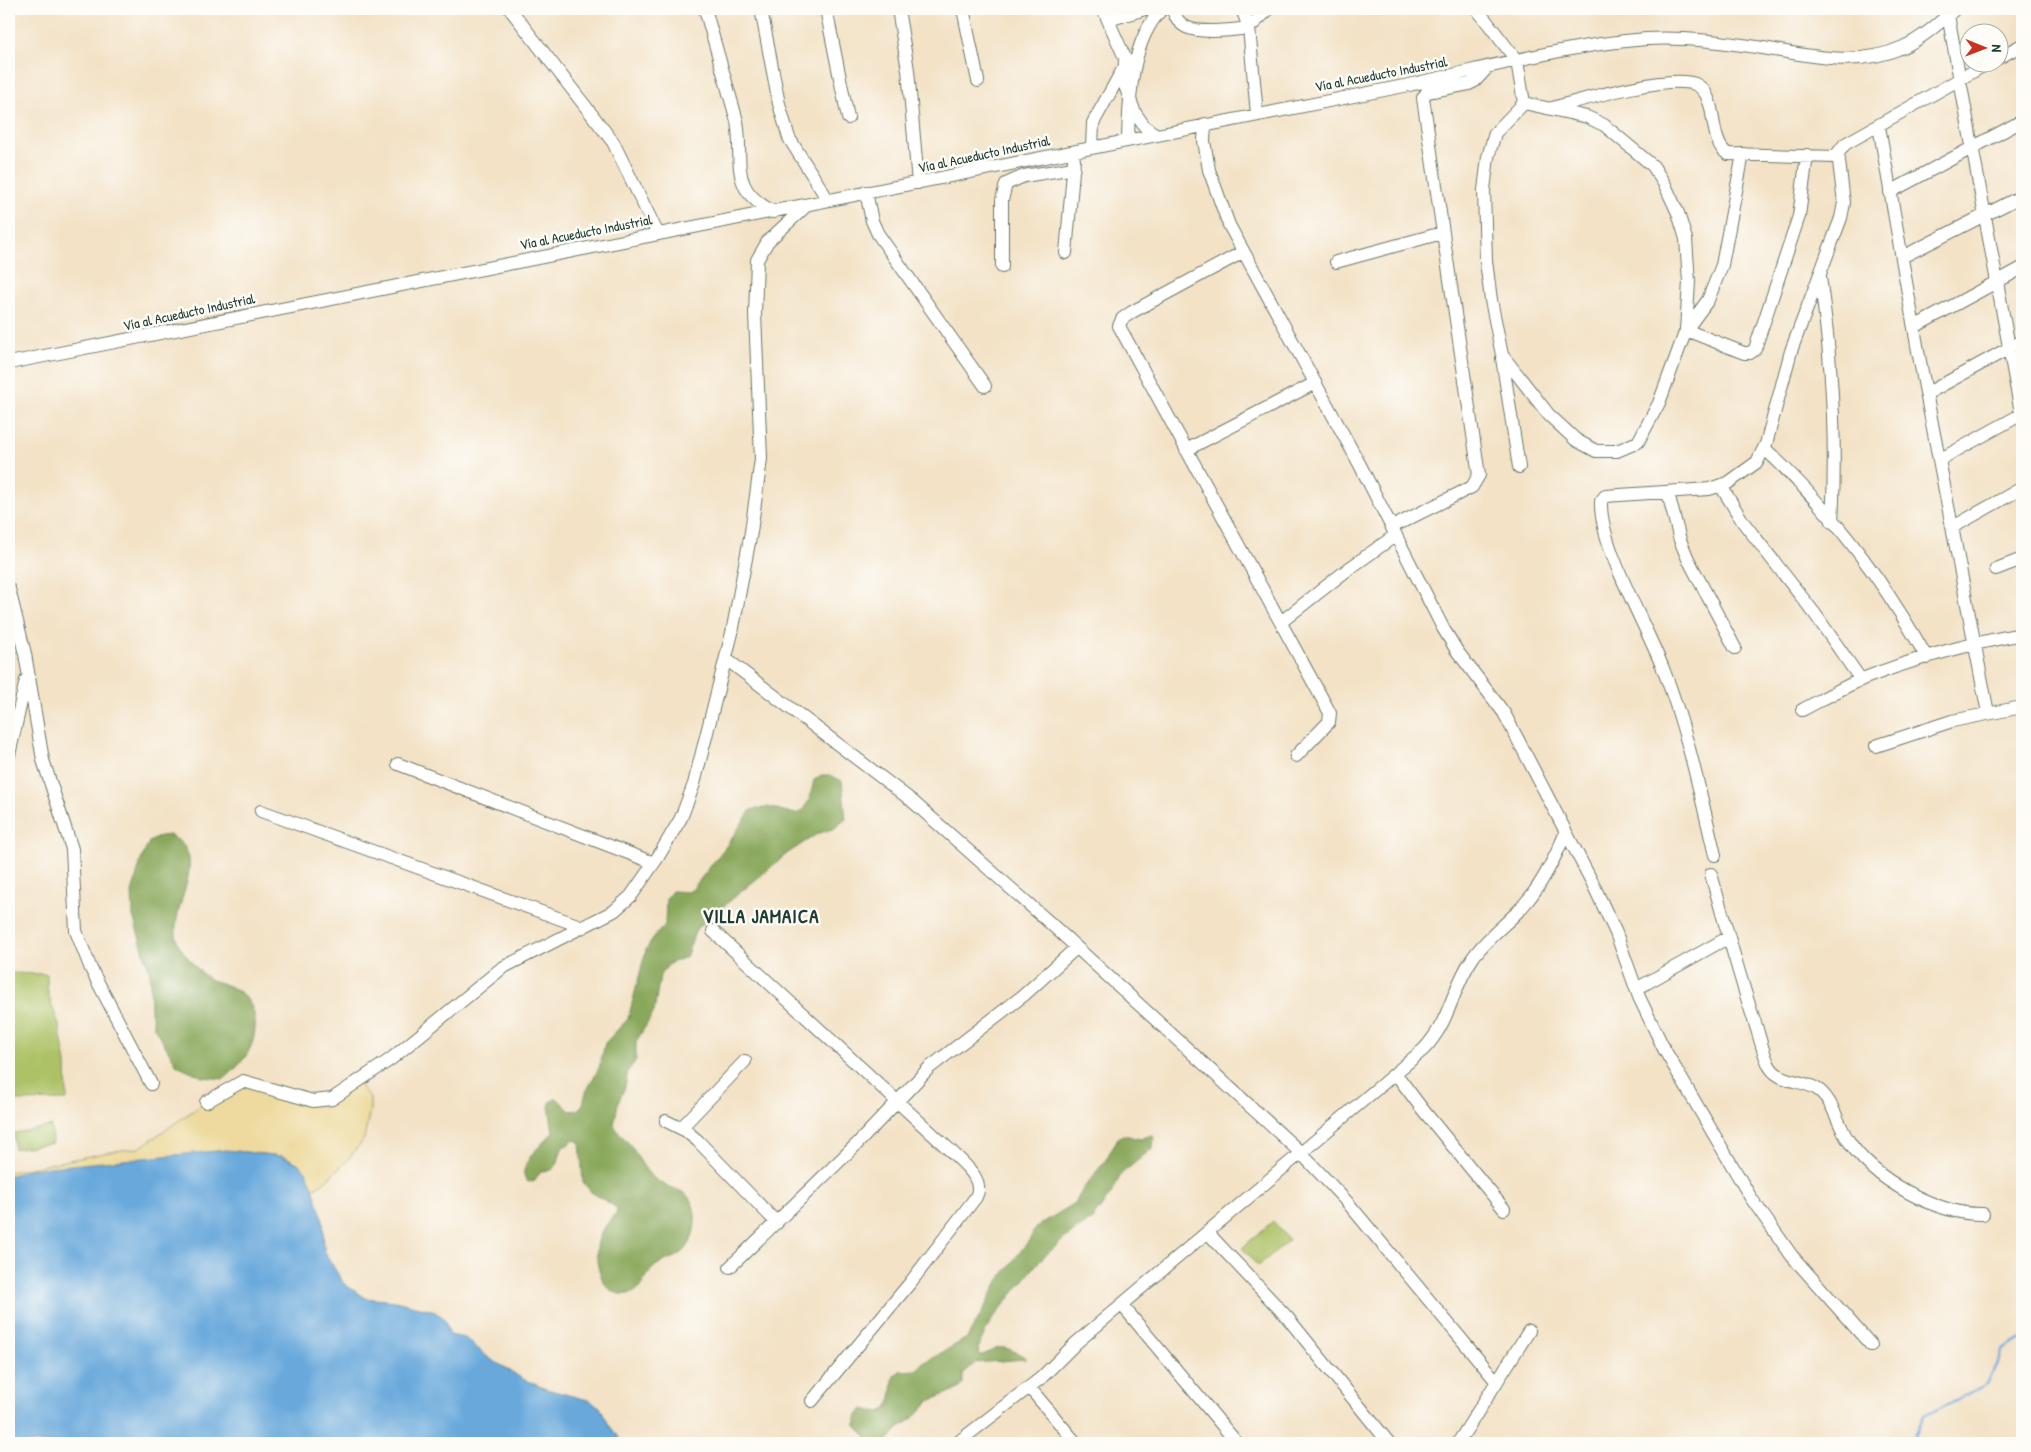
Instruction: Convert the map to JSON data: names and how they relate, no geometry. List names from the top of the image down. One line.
{"streets":{"street":["Vía al Acueducto Industrial"]},"districts":["VILLA JAMAICA"],"north":"right"}
